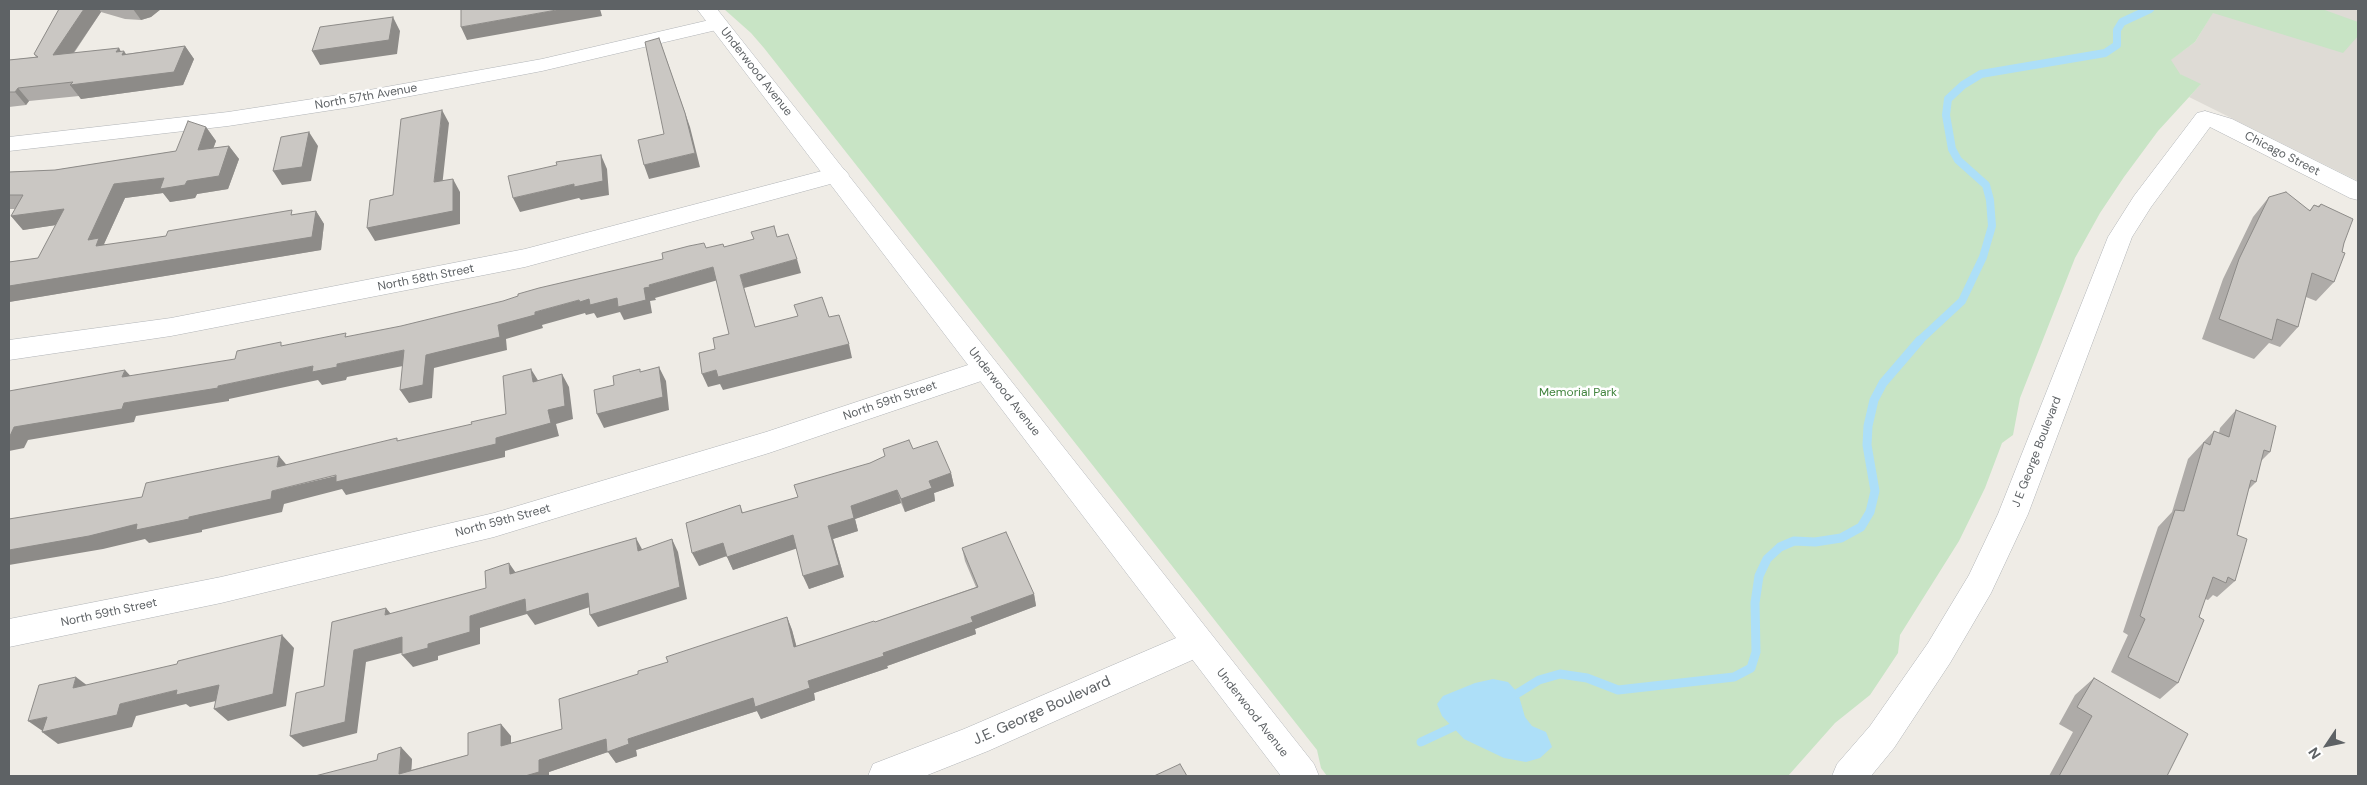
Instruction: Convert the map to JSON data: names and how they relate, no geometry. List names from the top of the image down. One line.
{"streets":{"street":["Underwood Avenue","North 57th Avenue","Chicago Street","North 58th Street","North 59th Street","J E George Boulevard","J.E. George Boulevard"]},"crossings":[["Underwood Avenue","North 57th Avenue"],["Underwood Avenue","North 58th Street"],["Underwood Avenue","North 59th Street"],["Underwood Avenue","J.E. George Boulevard"],["Chicago Street","J E George Boulevard"]],"parks":["Memorial Park"],"north":"bottom left"}
